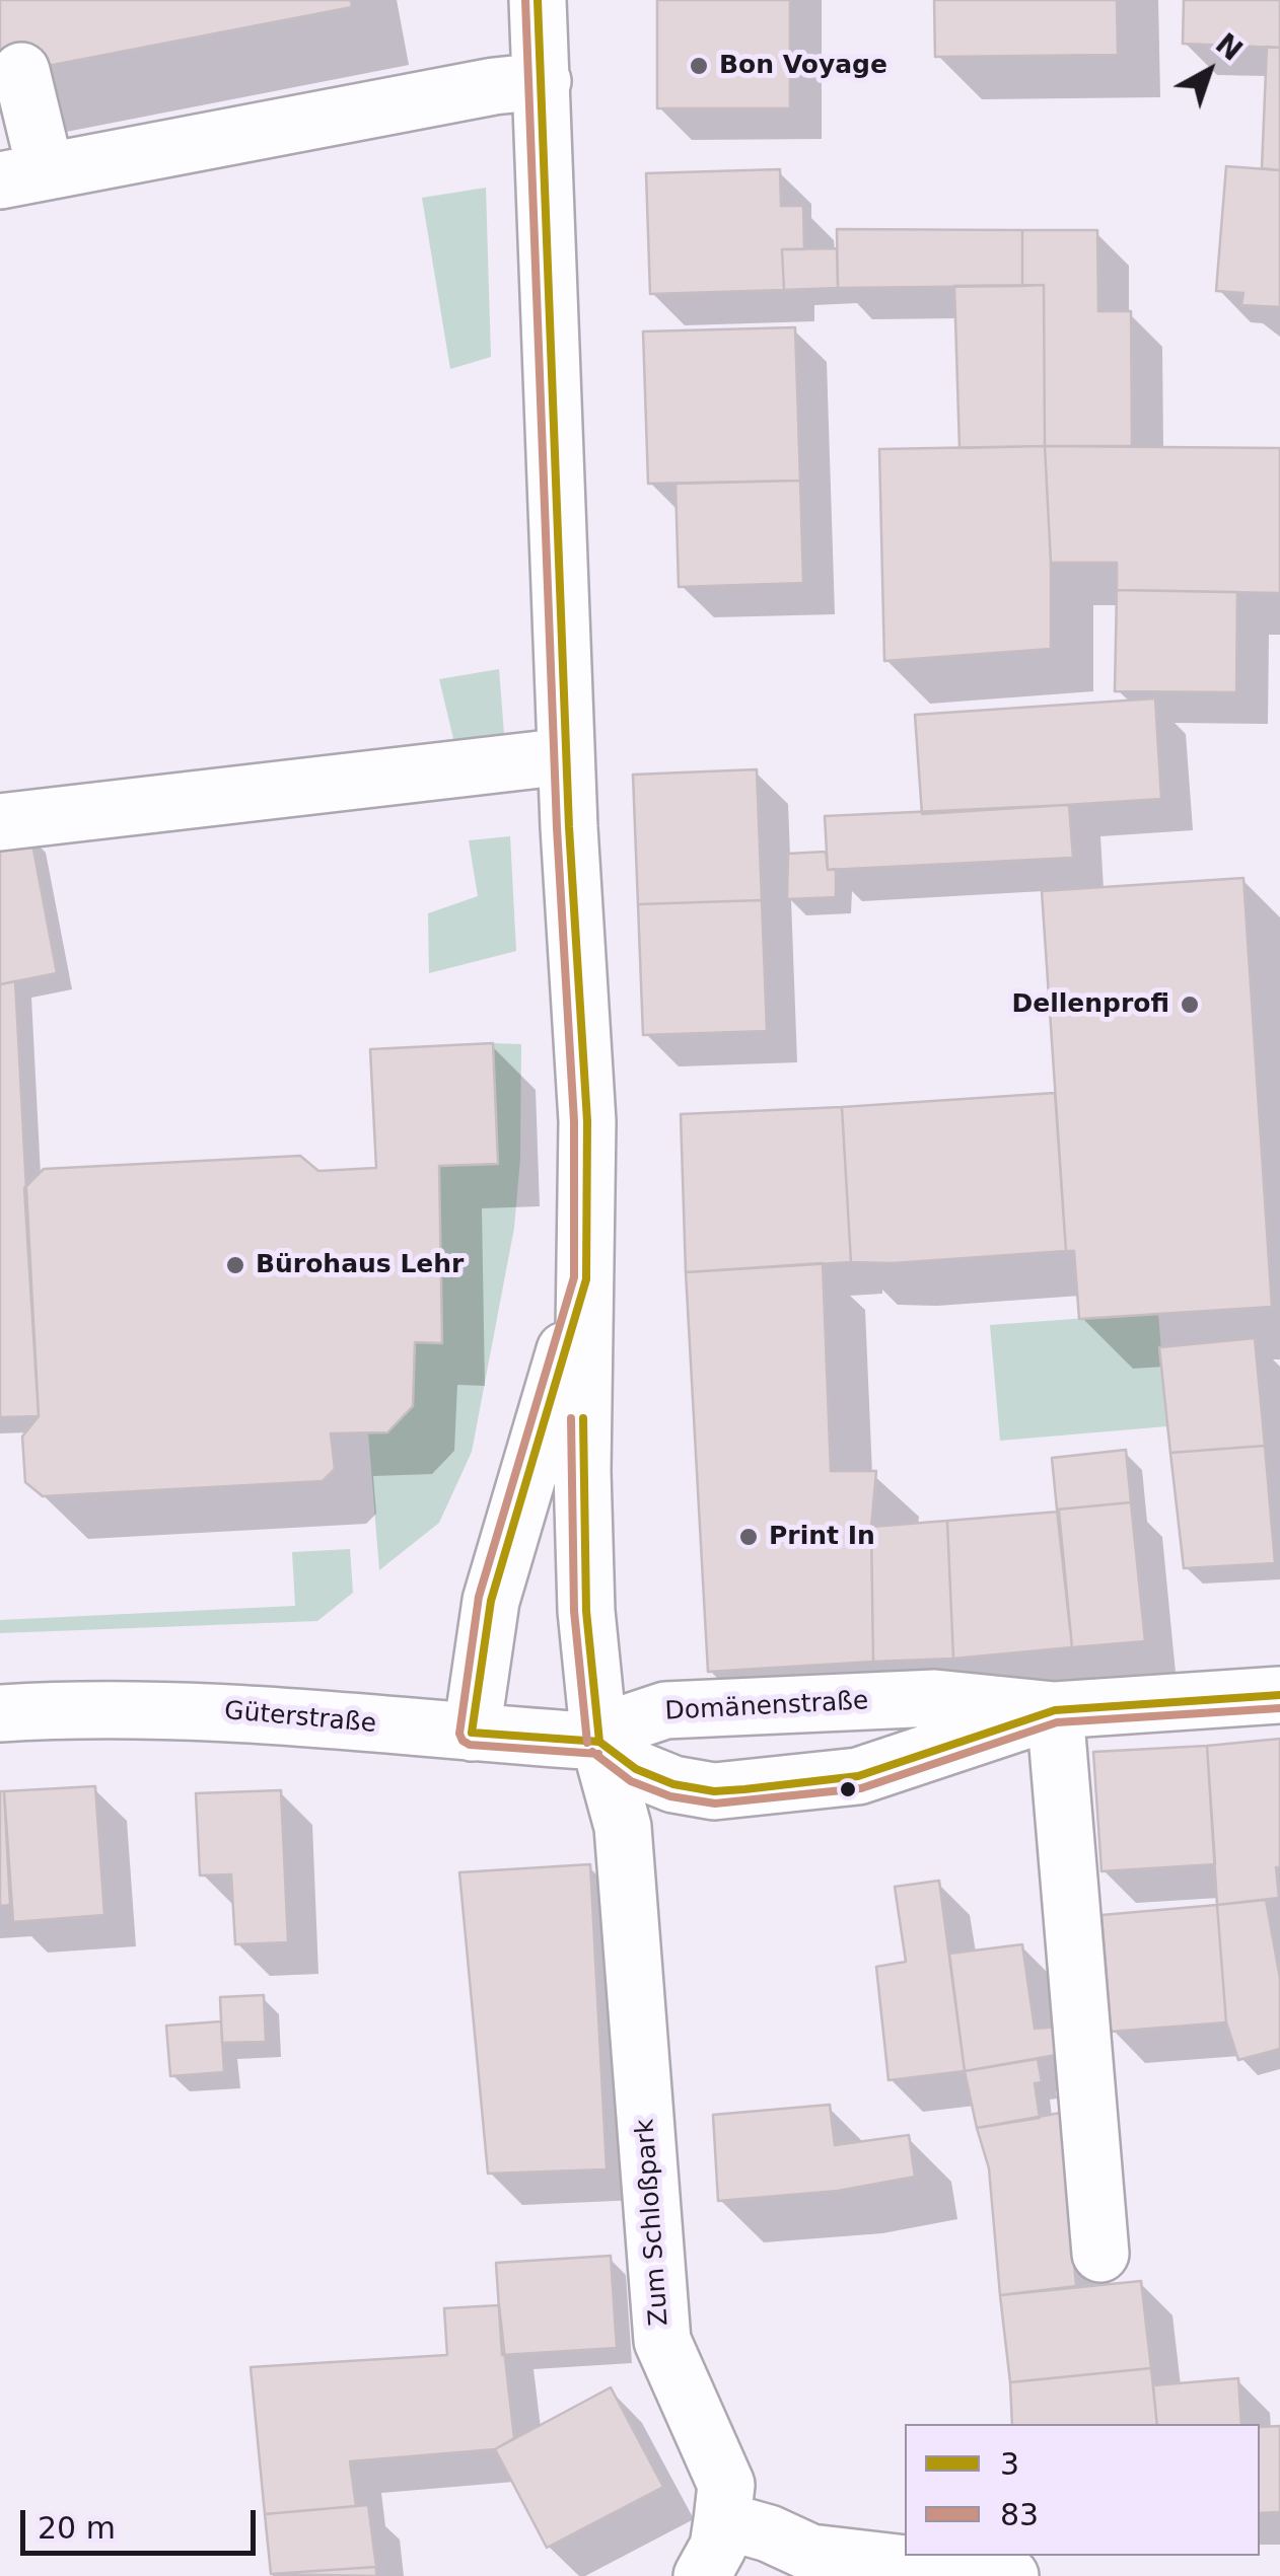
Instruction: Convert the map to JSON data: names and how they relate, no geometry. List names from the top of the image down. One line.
{"streets":{"street":["Domänenstraße","Güterstraße","Zum Schloßpark"]},"crossings":[["Domänenstraße","Güterstraße"],["Domänenstraße","Zum Schloßpark"],["Güterstraße","Zum Schloßpark"]],"places":["Bon Voyage","Dellenprofi","Bürohaus Lehr","Print In"],"lines":["transit line 3","transit line 83"],"legend":["3","83"],"scale_bar":"20 m","north":"top right"}
